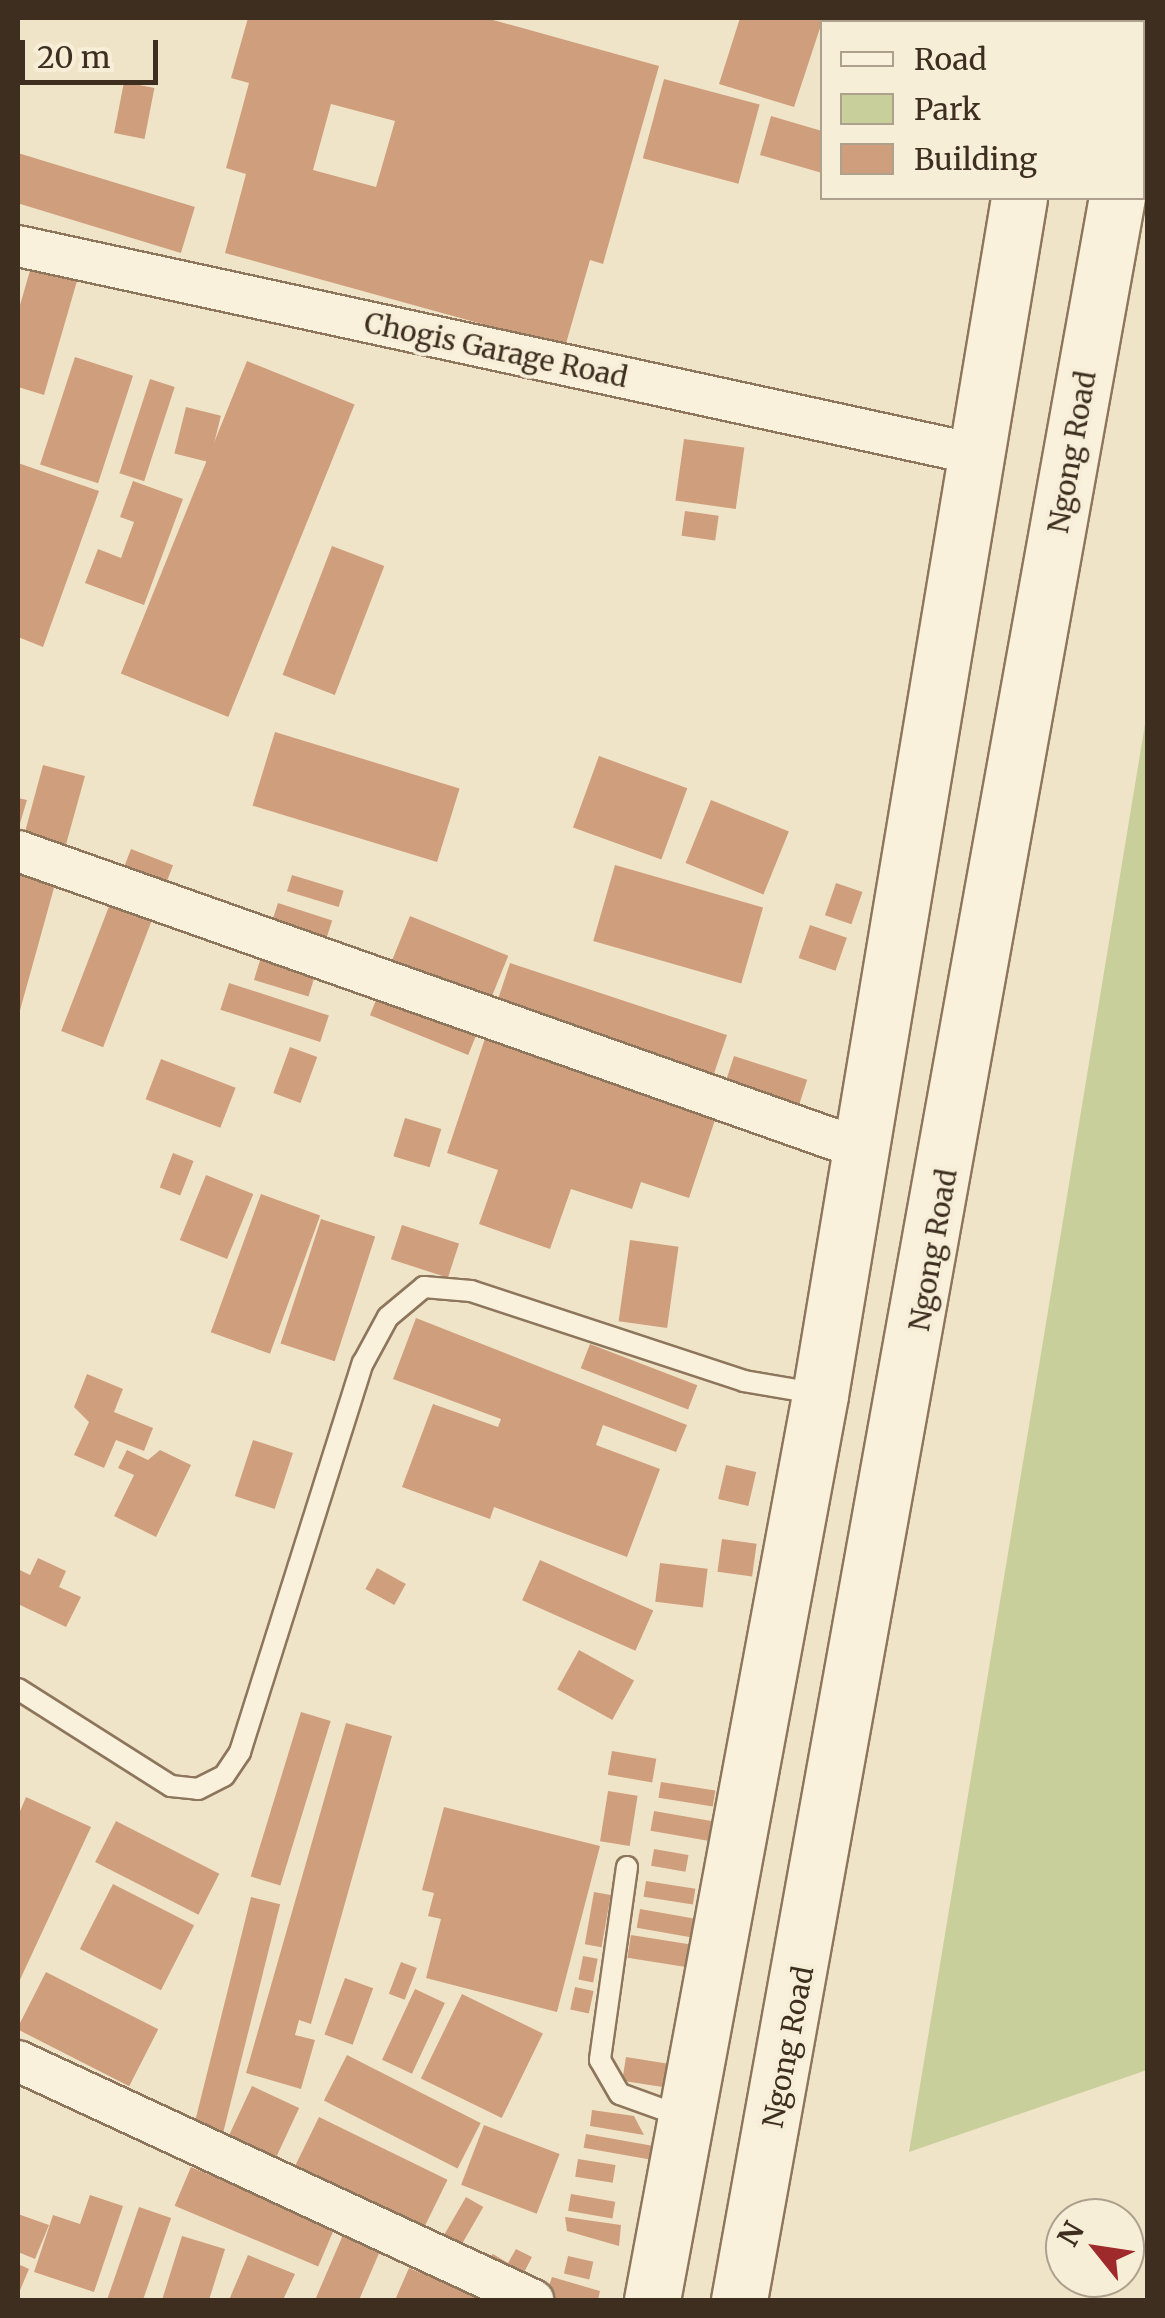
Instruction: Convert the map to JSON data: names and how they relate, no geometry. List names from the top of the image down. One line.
{"streets":{"main road":["Ngong Road"],"street":["Chogis Garage Road"]},"legend":["Road","Park","Building"],"scale_bar":"20 m","north":"top left"}
